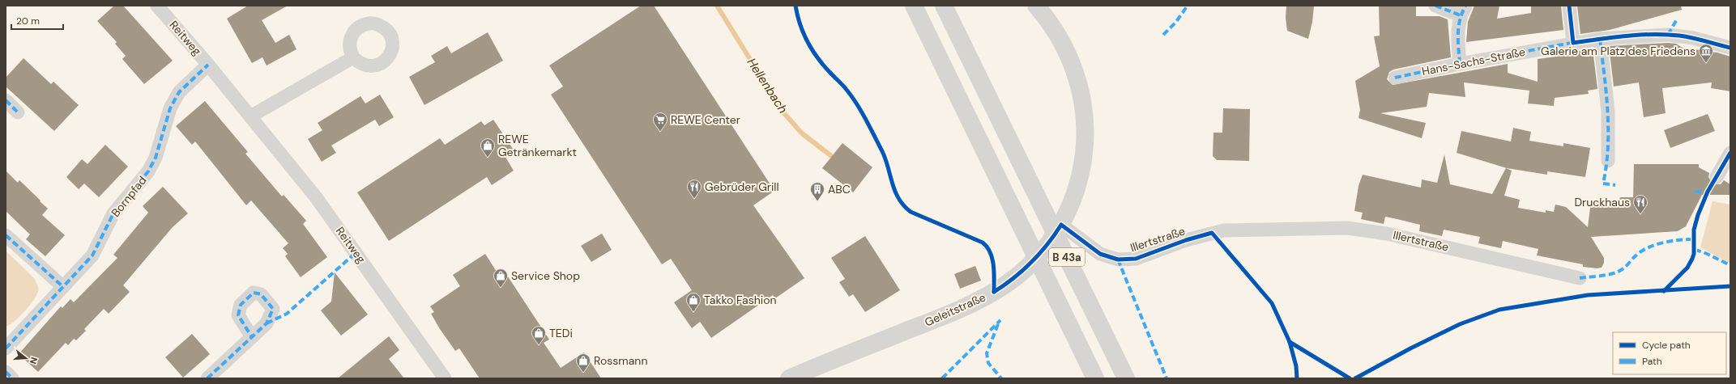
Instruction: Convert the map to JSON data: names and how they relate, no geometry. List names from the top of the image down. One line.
{"streets":{"main road":["B 43a","Geleitstraße"],"street":["Reitweg","Hans-Sachs-Straße","Bornpfad","Illertstraße"]},"crossings":[["Reitweg","Bornpfad"],["Illertstraße","Geleitstraße"]],"water":["Hellenbach"],"places":{"museum":["Galerie am Platz des Friedens"],"supermarket":["REWE Center"],"shop":["REWE Getränkemarkt","Service Shop","Takko Fashion","TEDi","Rossmann"],"restaurant":["Gebrüder Grill","Druckhaus"],"building":["ABC"]},"legend":["Cycle path","Path"],"scale_bar":"20 m","north":"right"}
